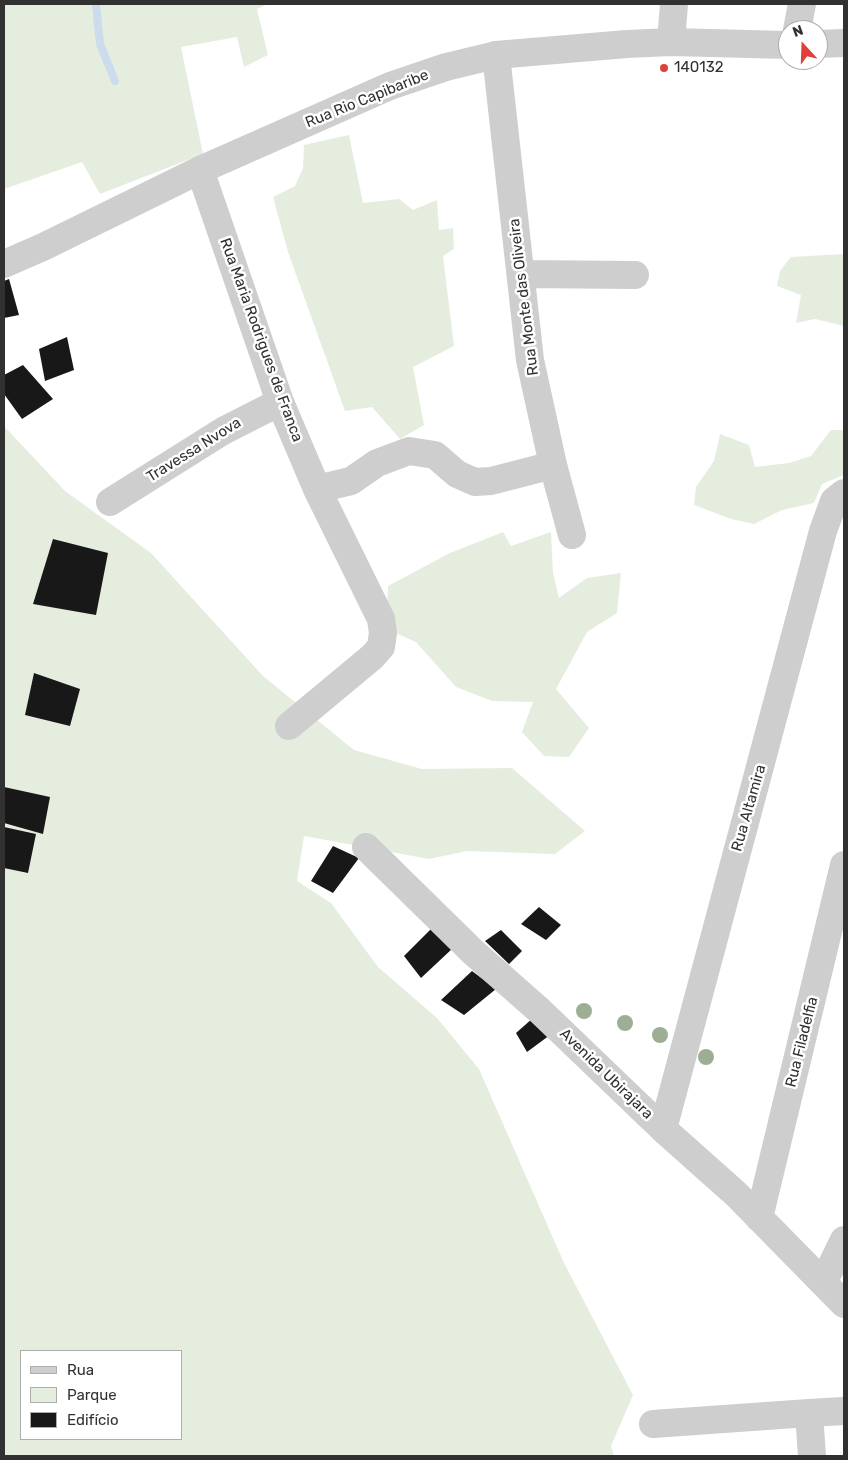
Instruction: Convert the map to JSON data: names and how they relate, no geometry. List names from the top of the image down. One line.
{"streets":{"street":["Rua Rio Capibaribe","Rua Monte das Oliveira","Rua Maria Rodrigues de Franca","Travessa Nvova","Rua Altamira","Rua Filadelfia","Avenida Ubirajara"]},"crossings":[["Rua Rio Capibaribe","Rua Monte das Oliveira"],["Rua Rio Capibaribe","Rua Maria Rodrigues de Franca"],["Rua Maria Rodrigues de Franca","Travessa Nvova"],["Rua Altamira","Avenida Ubirajara"],["Rua Filadelfia","Avenida Ubirajara"]],"places":["140132"],"legend":["Rua","Parque","Edifício"],"north":"top"}
